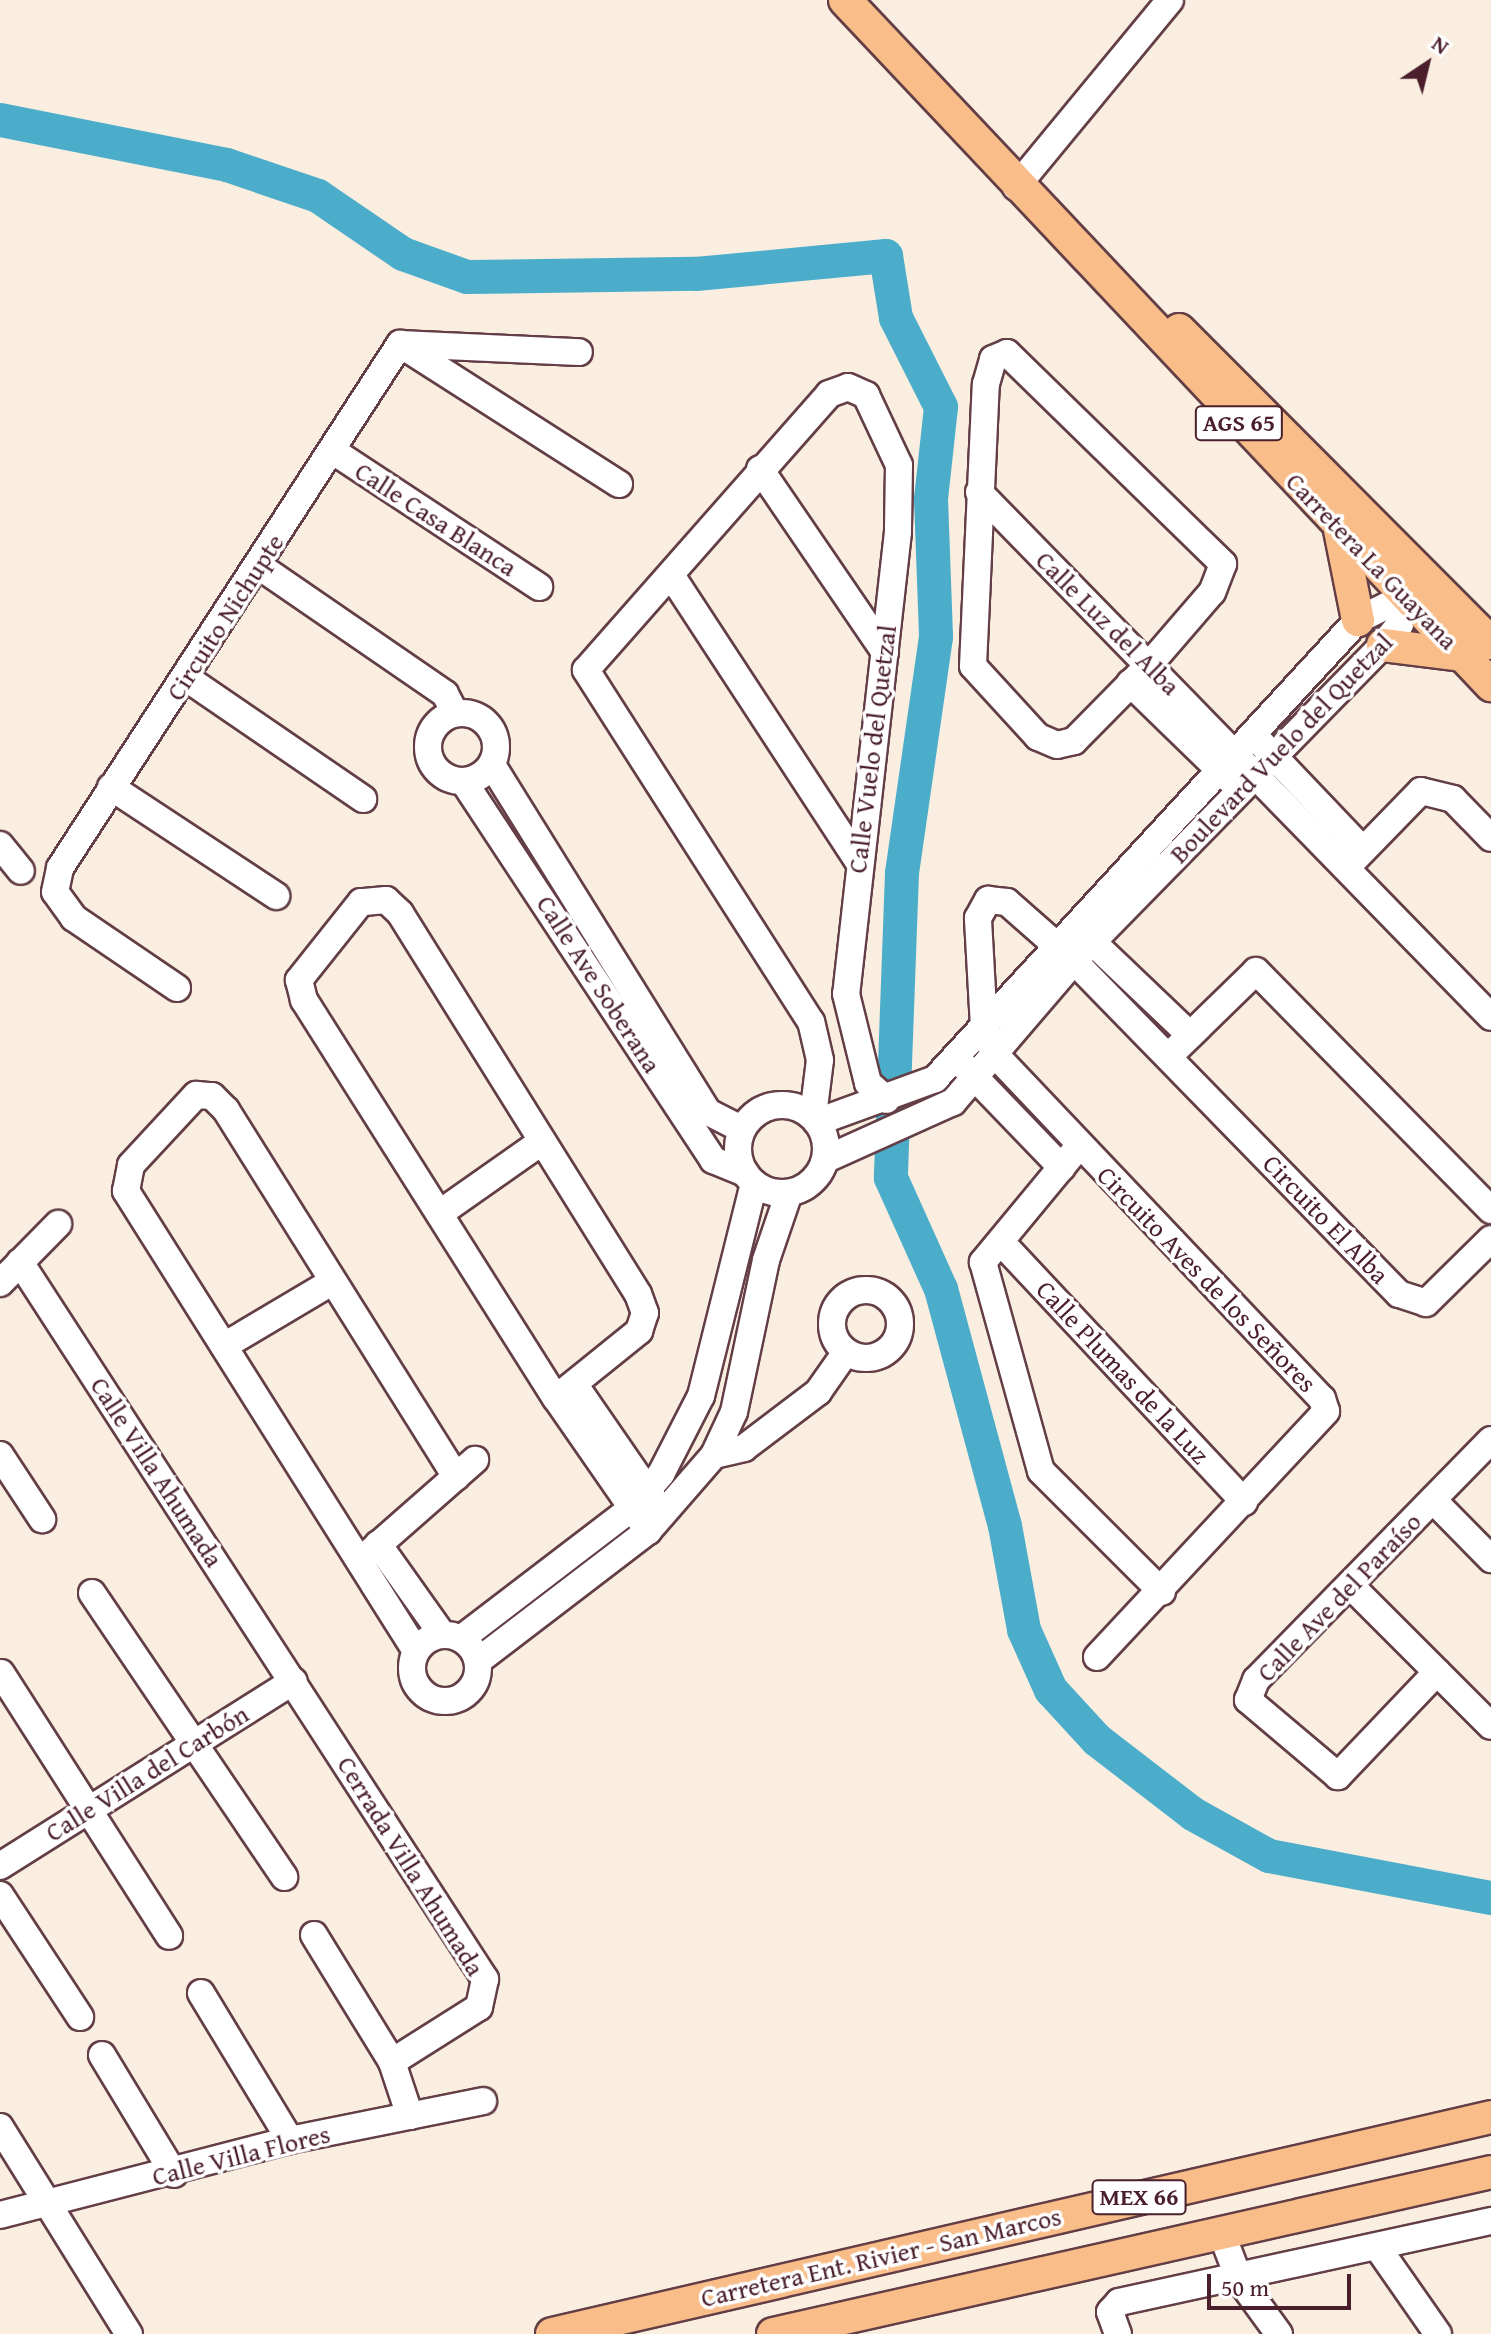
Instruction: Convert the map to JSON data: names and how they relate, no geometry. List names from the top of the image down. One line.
{"streets":{"main road":["AGS 65","Carretera La Guayana","MEX 66","Carretera Ent. Rivier - San Marcos"],"street":["Calle Casa Blanca","Circuito Nichupte","Calle Luz del Alba","Boulevard Vuelo del Quetzal","Calle Vuelo del Quetzal","Calle Ave Soberana","Circuito El Alba","Circuito Aves de los Señores","Calle Plumas de la Luz","Calle Villa Ahumada","Calle Ave del Paraíso","Calle Villa del Carbón","Cerrada Villa Ahumada","Calle Villa Flores"]},"crossings":[["Calle Casa Blanca","Circuito Nichupte"],["Carretera La Guayana","Boulevard Vuelo del Quetzal"],["Calle Luz del Alba","Boulevard Vuelo del Quetzal"],["Boulevard Vuelo del Quetzal","Calle Vuelo del Quetzal"],["Boulevard Vuelo del Quetzal","Calle Ave Soberana"],["Boulevard Vuelo del Quetzal","Circuito El Alba"],["Boulevard Vuelo del Quetzal","Circuito Aves de los Señores"],["Circuito Aves de los Señores","Calle Plumas de la Luz"],["Calle Villa Ahumada","Calle Villa del Carbón"],["Calle Villa Ahumada","Cerrada Villa Ahumada"],["Calle Villa del Carbón","Cerrada Villa Ahumada"]],"scale_bar":"50 m","north":"top right"}
